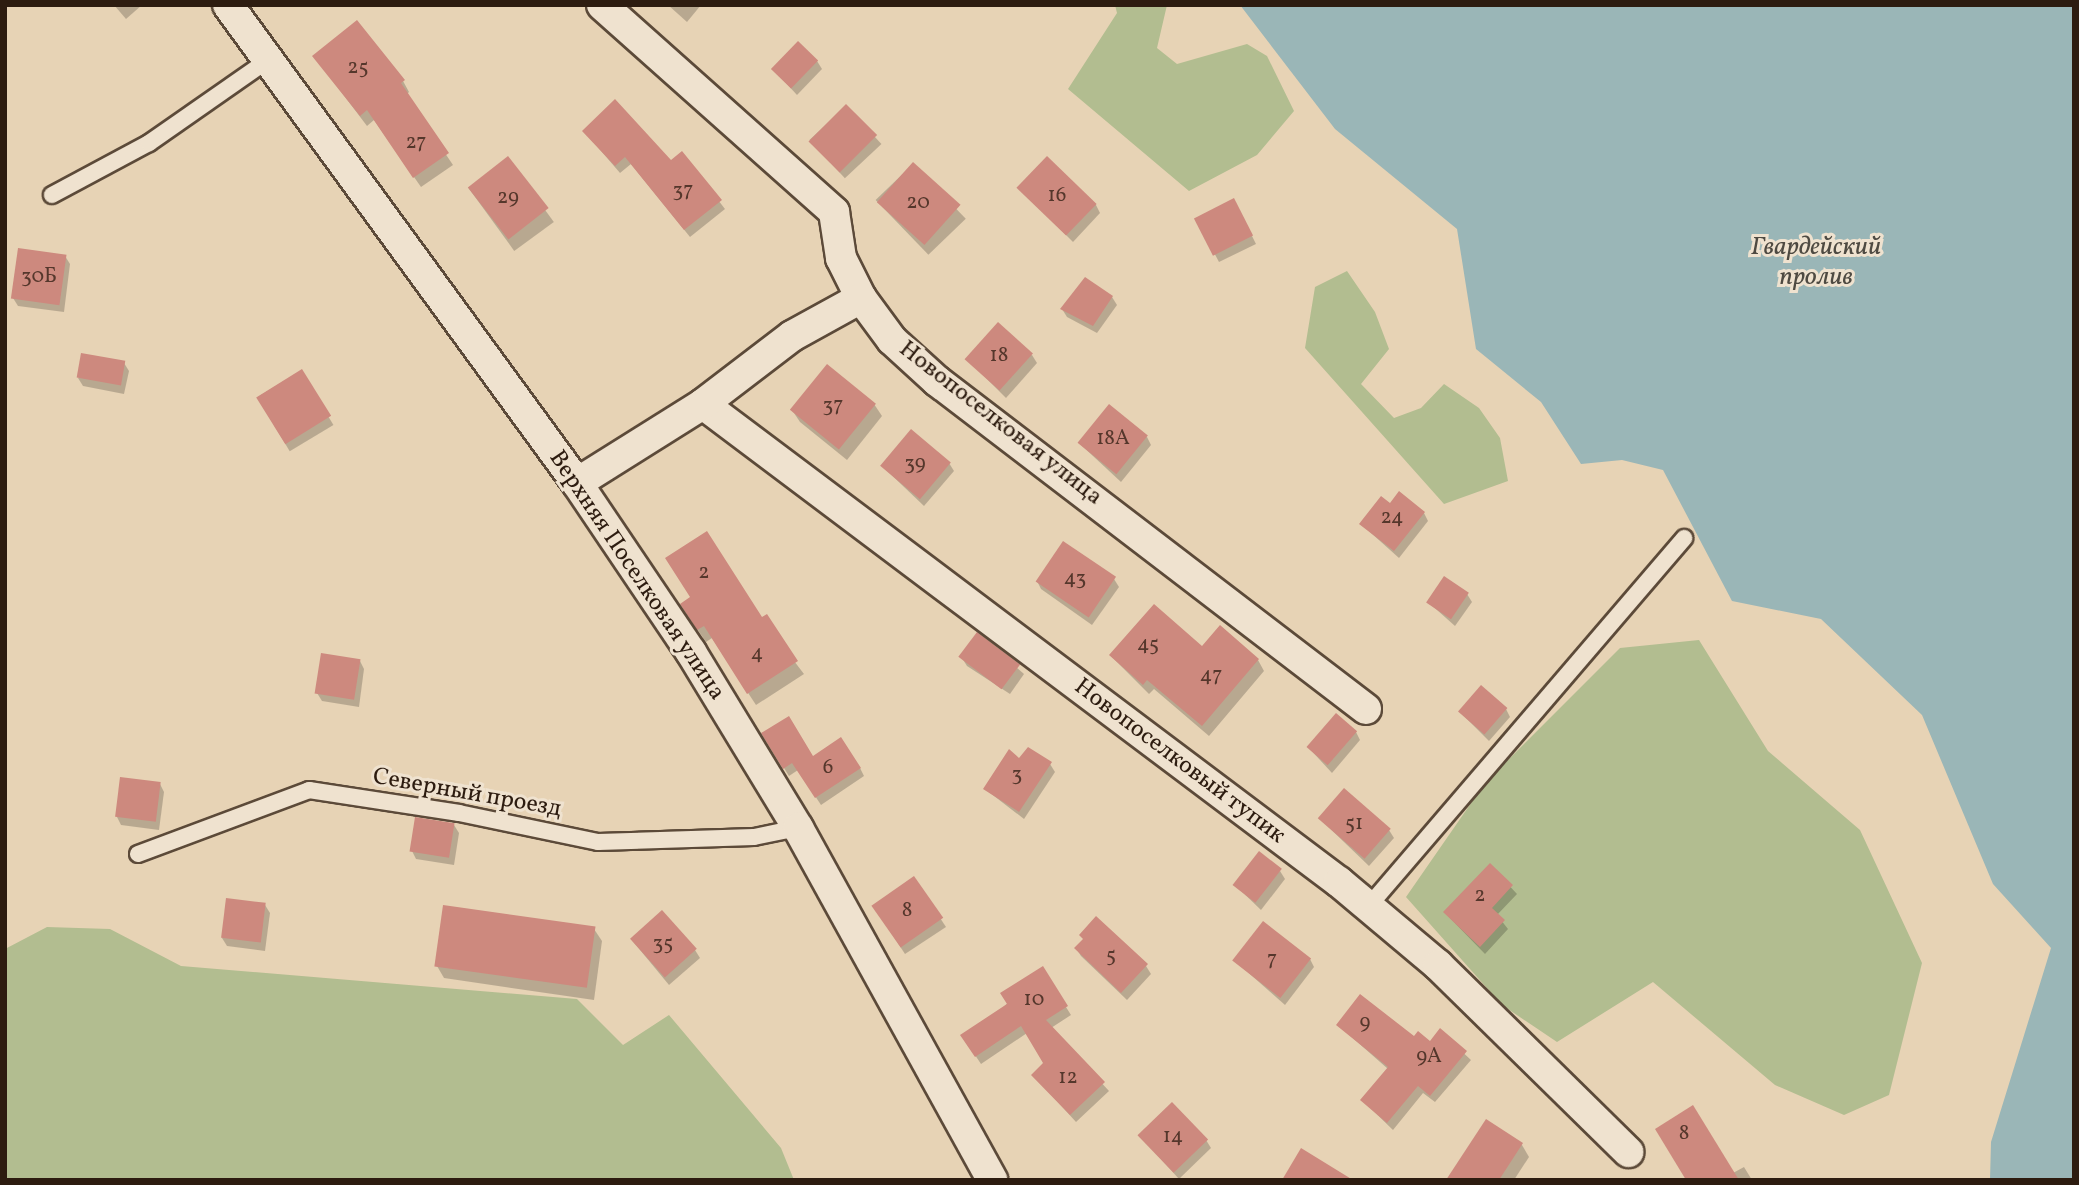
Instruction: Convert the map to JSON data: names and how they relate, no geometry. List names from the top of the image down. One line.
{"streets":{"street":["Новопоселковая улица","Верхняя Поселковая улица","Новопоселковый тупик"],"lane":["Северный проезд"]},"crossings":[["Верхняя Поселковая улица","Северный проезд"]],"water":["Гвардейский пролив"],"house_numbers":["25","27","37","16","29","20","30Б","18","37","18А","39","24","2","43","45","4","47","6","3","51","2","8","35","5","7","10","9","9А","12","8","14"]}
